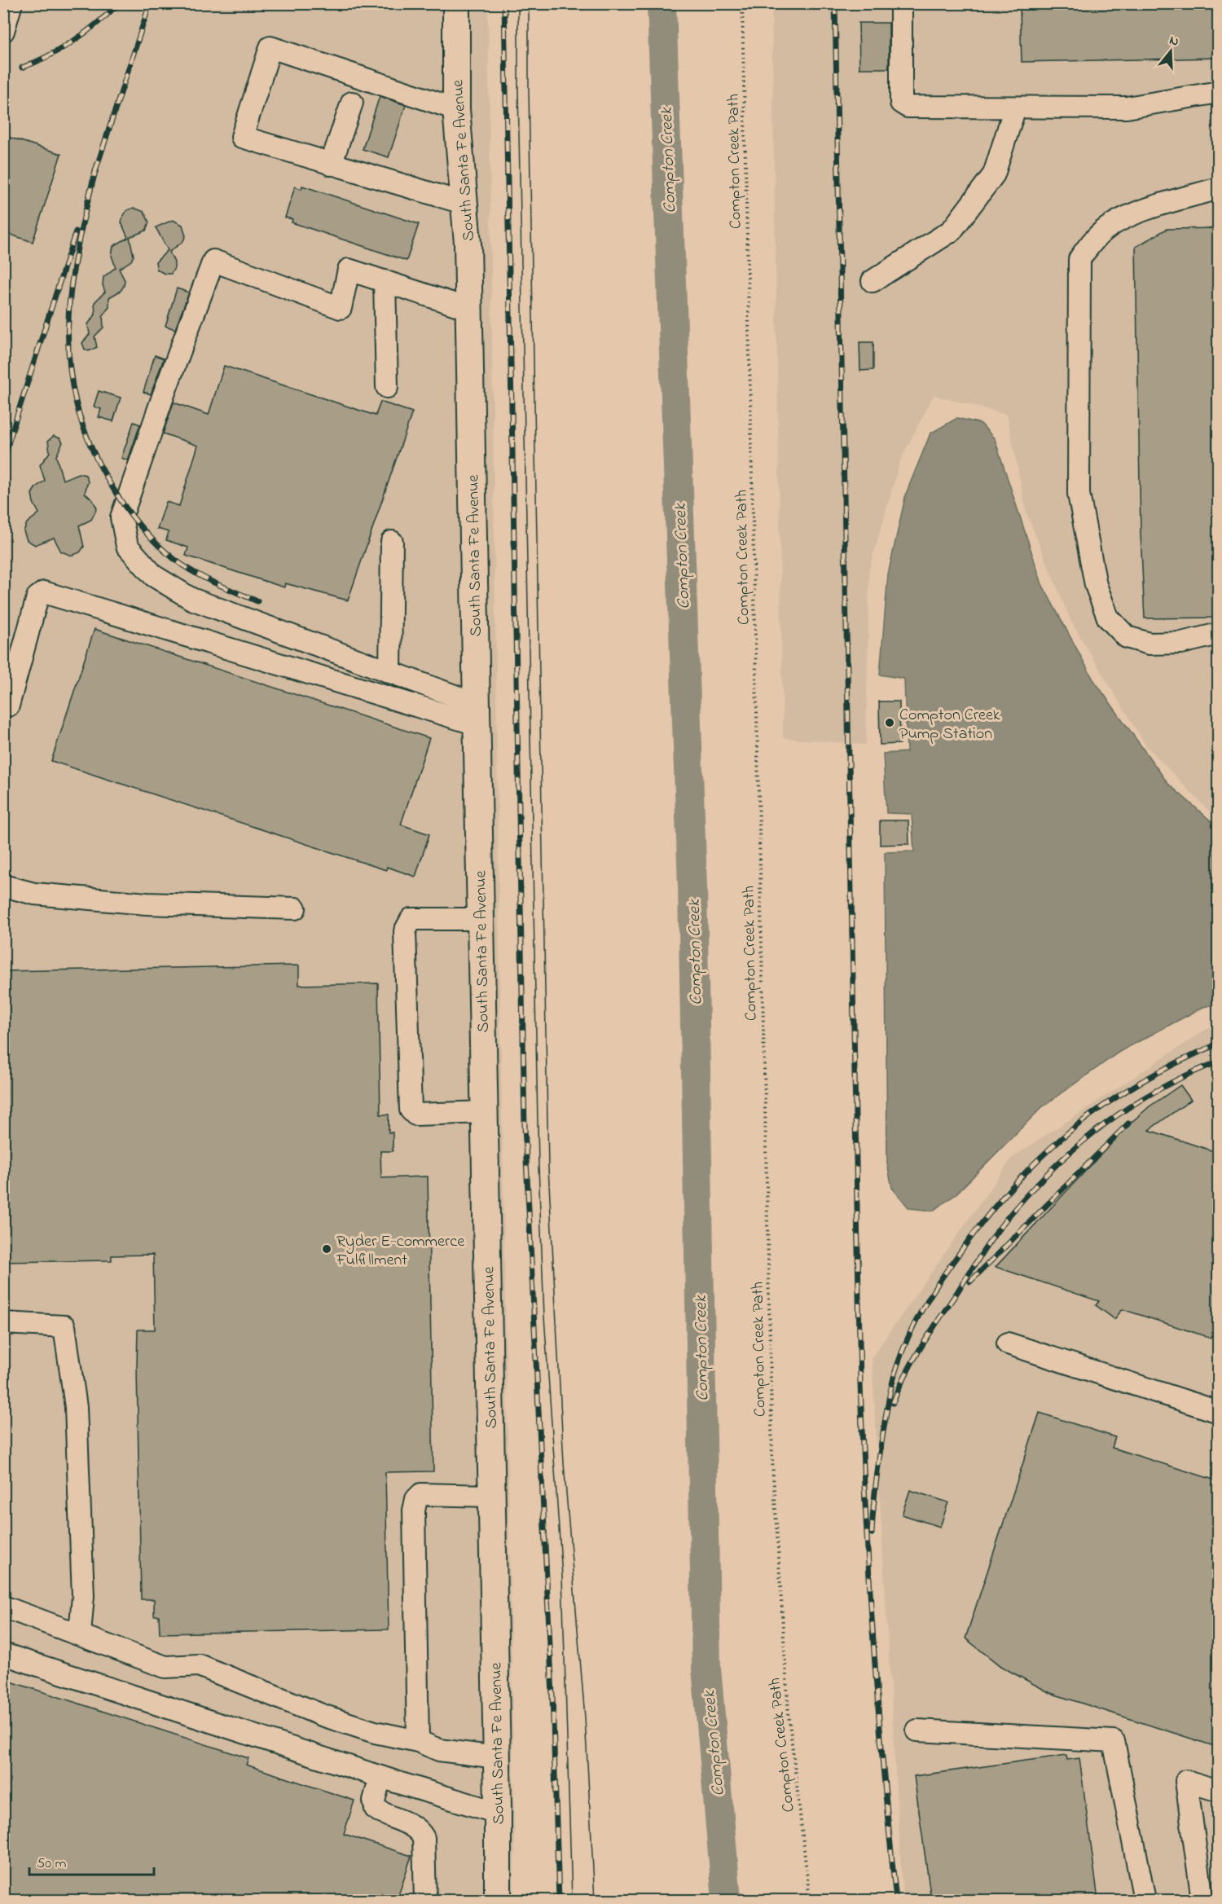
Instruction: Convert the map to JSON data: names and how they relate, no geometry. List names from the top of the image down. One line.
{"streets":{"main road":["South Santa Fe Avenue"],"path":["Compton Creek Path"]},"water":["Compton Creek"],"places":["Compton Creek Pump Station","Ryder E-commerce Fulfillment"],"scale_bar":"50 m","north":"top"}
